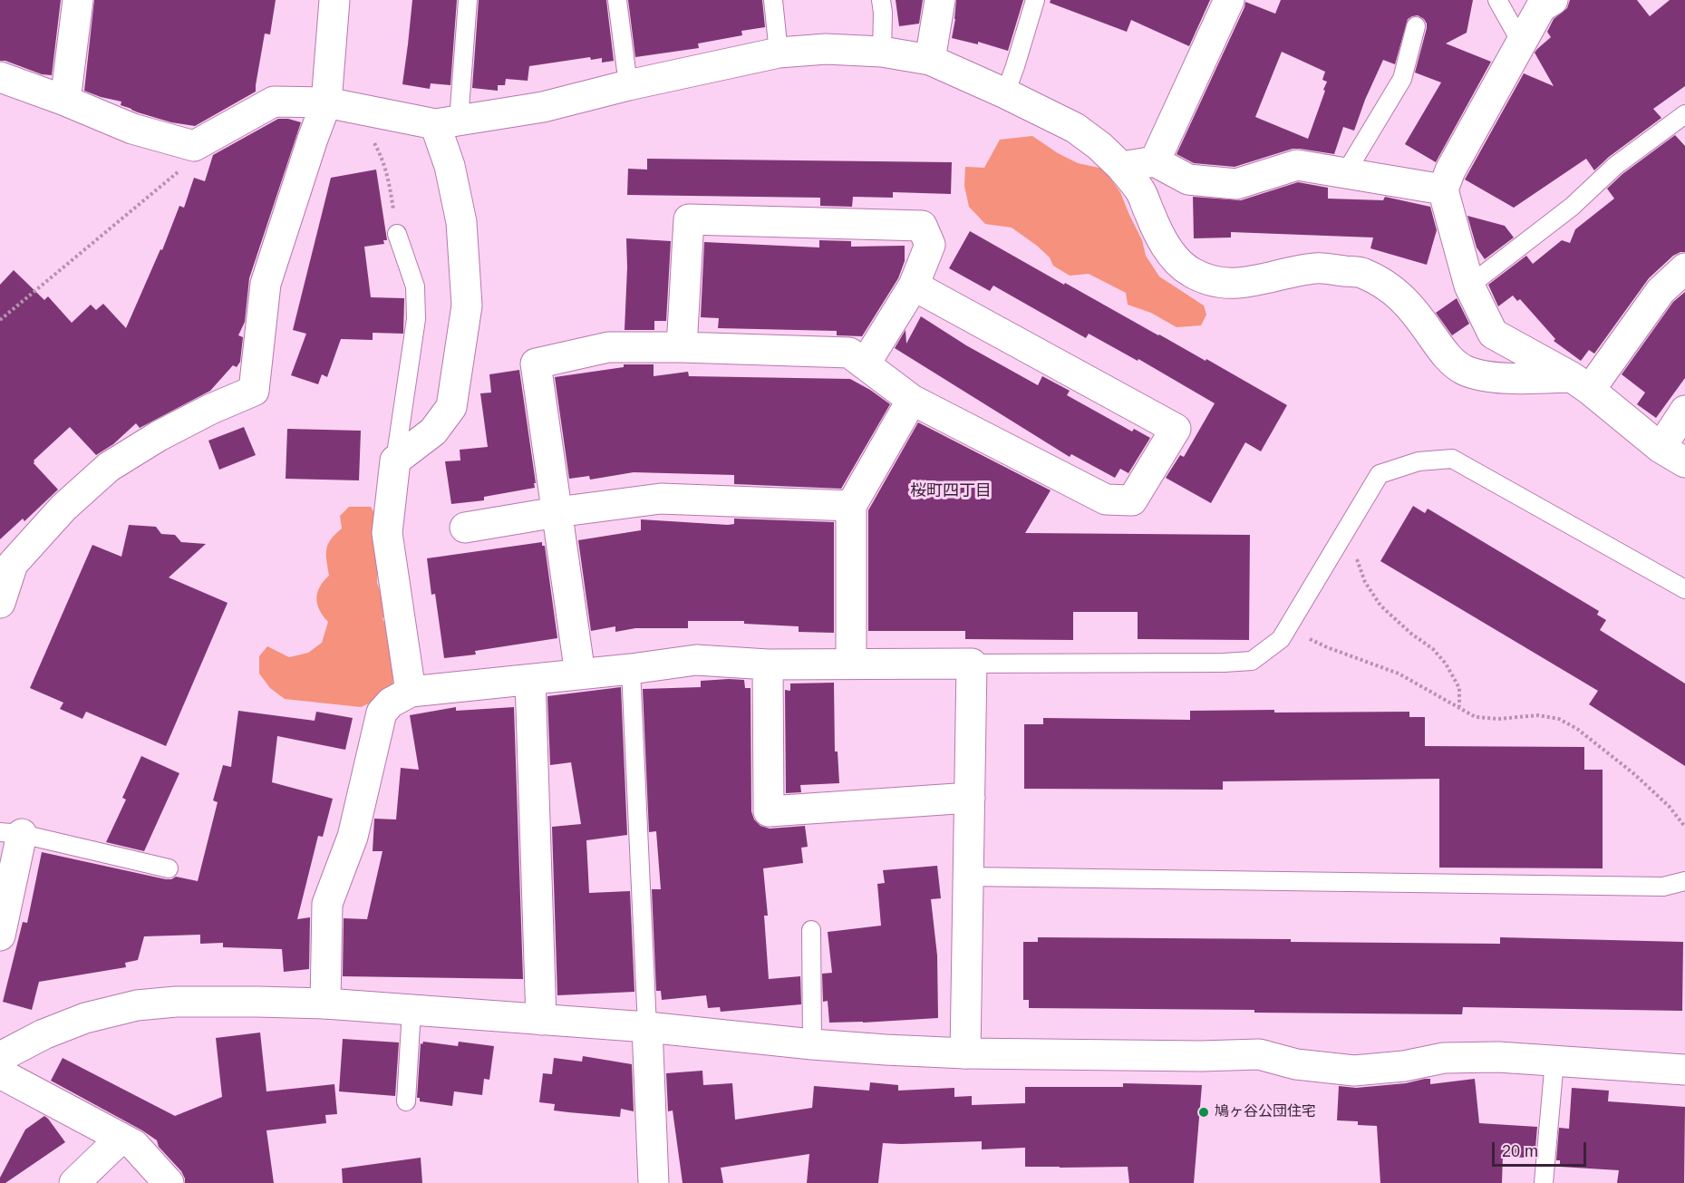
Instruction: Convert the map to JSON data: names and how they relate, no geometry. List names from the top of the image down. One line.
{"districts":["桜町四丁目"],"places":["鳩ヶ谷公団住宅"],"scale_bar":"20 m"}
